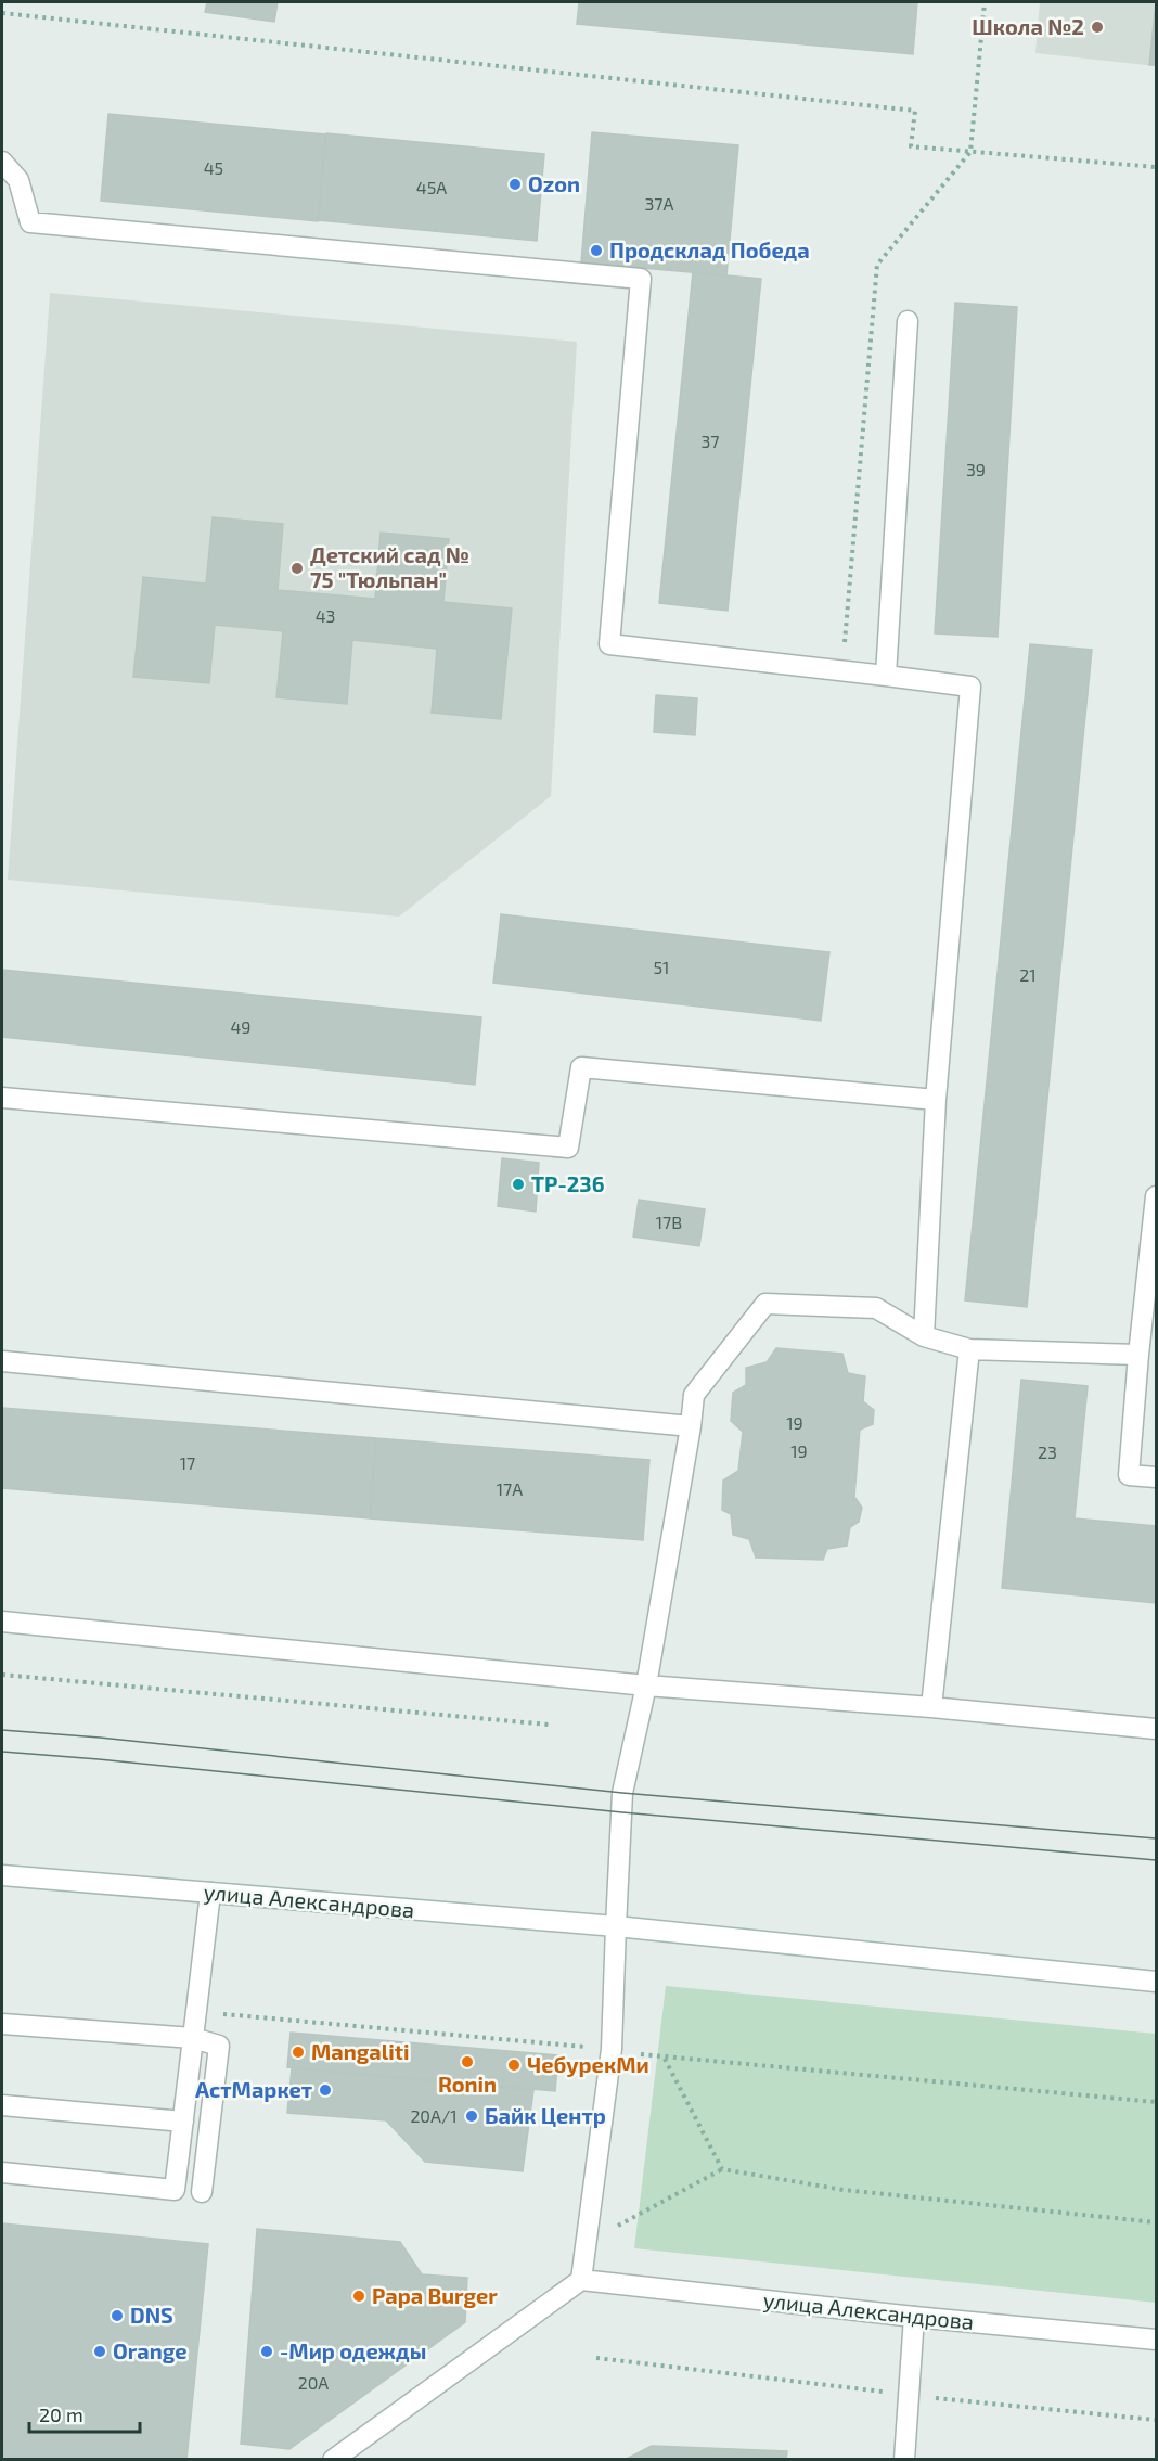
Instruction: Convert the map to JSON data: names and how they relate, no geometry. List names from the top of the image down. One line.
{"streets":{"street":["улица Александрова"]},"places":["Школа №2","Ozon","Продсклад Победа","Детский сад № 75 \"Тюльпан\"","ТР-236","Mangaliti","Ronin","ЧебурекМи","АстМаркет","Байк Центр","Papa Burger","DNS","Orange","-Мир одежды"],"house_numbers":["45","45А","37А","37","39","43","51","21","49","17В","19","19","23","17","17А","20А/1","20А"],"scale_bar":"20 m"}
